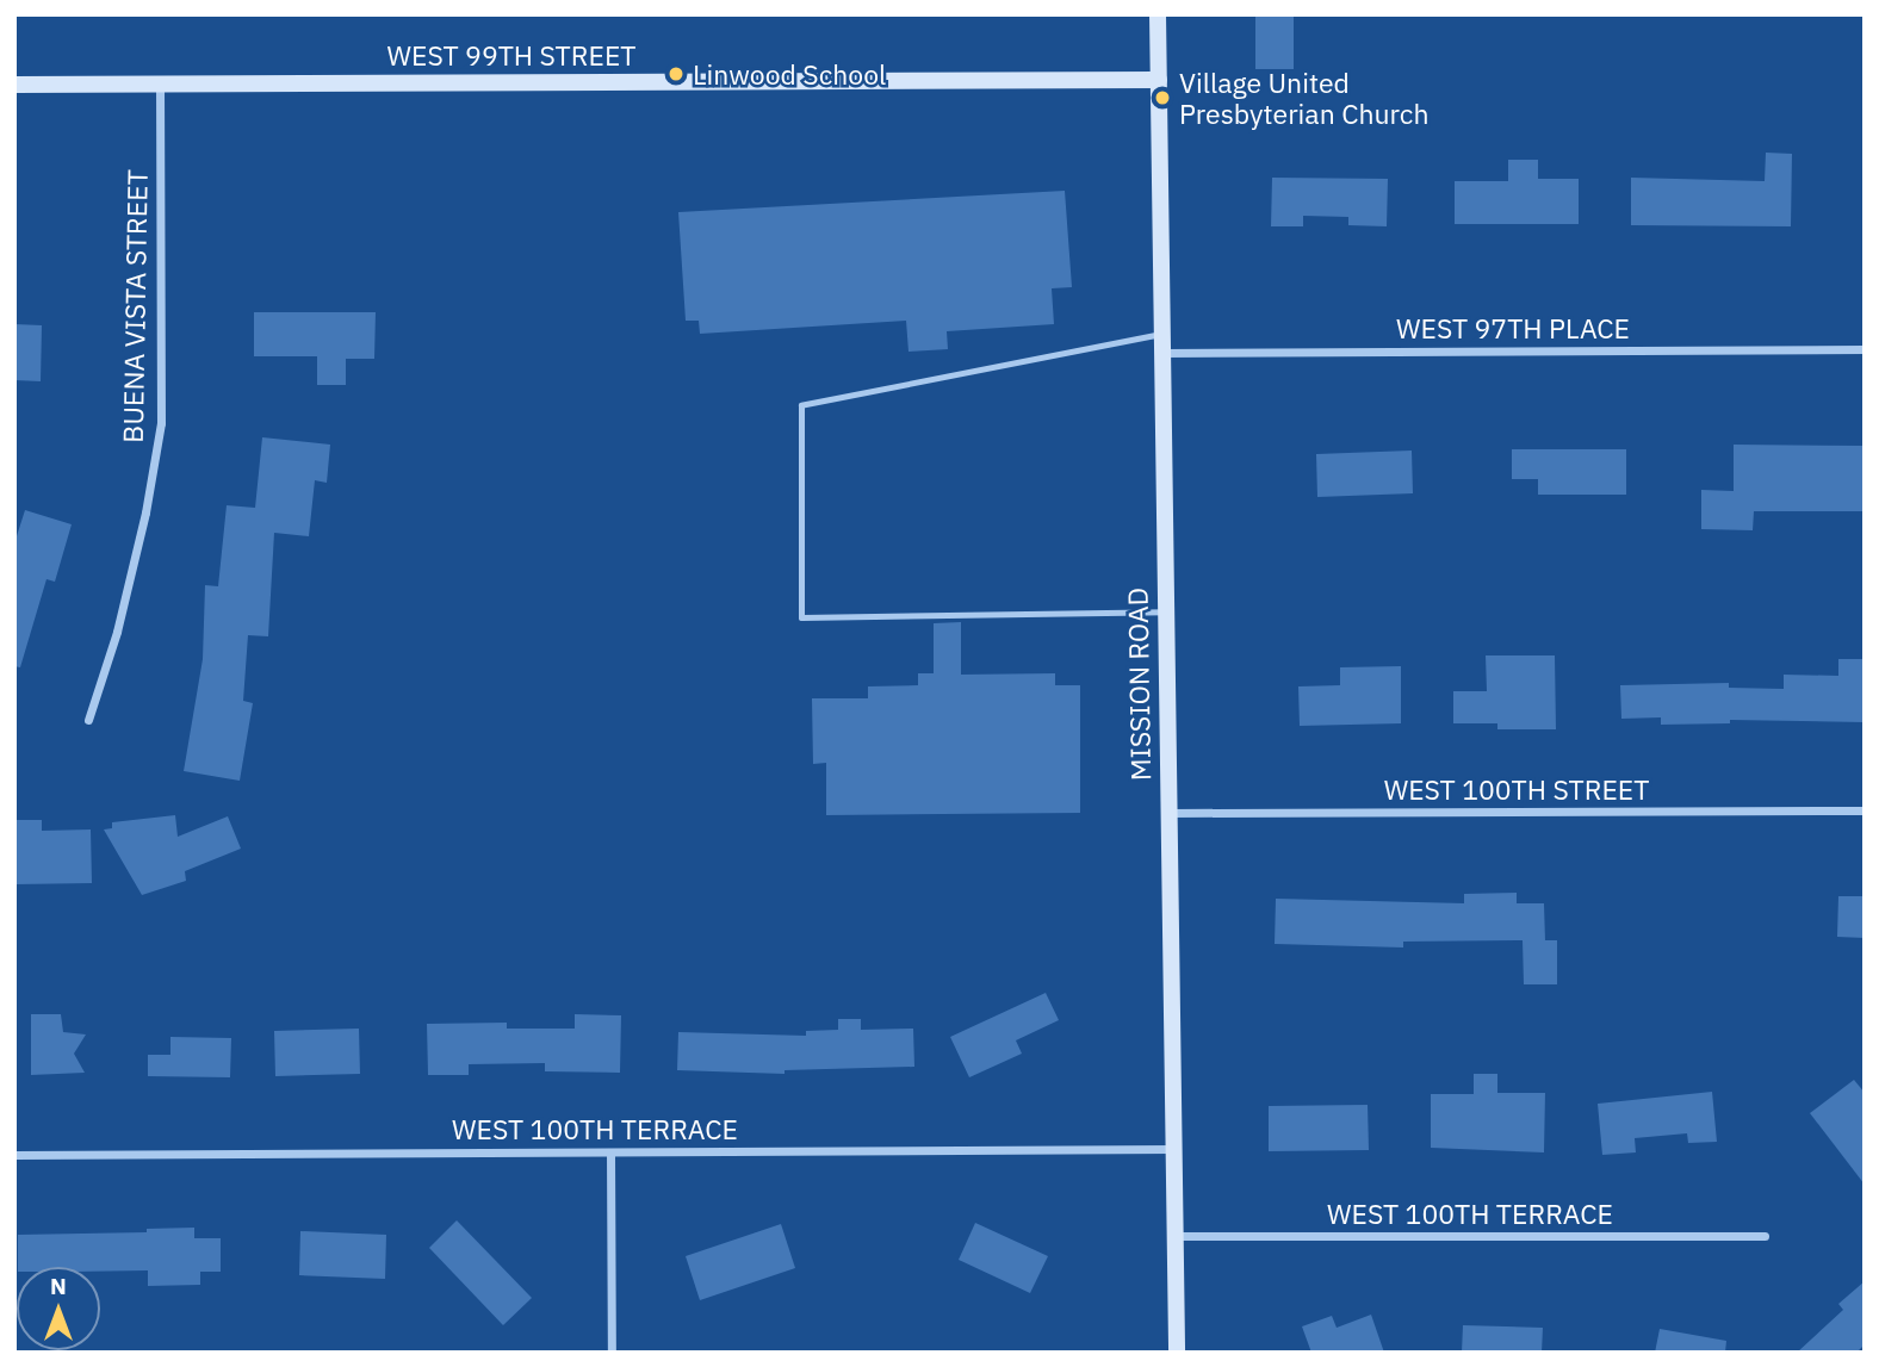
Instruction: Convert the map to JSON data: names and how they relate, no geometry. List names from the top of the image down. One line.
{"streets":{"main road":["WEST 99TH STREET","MISSION ROAD"],"street":["BUENA VISTA STREET","WEST 97TH PLACE","WEST 100TH STREET","WEST 100TH TERRACE"]},"crossings":[["WEST 99TH STREET","BUENA VISTA STREET"],["WEST 99TH STREET","MISSION ROAD"],["WEST 97TH PLACE","MISSION ROAD"],["MISSION ROAD","WEST 100TH STREET"],["MISSION ROAD","WEST 100TH TERRACE"]],"places":["Linwood School","Village United Presbyterian Church"],"north":"top"}
